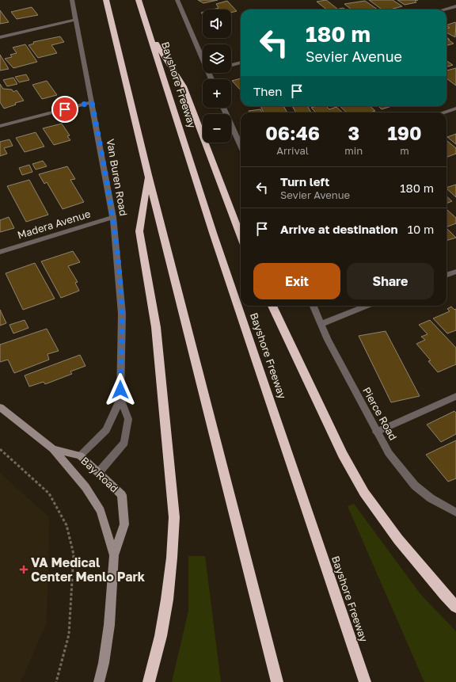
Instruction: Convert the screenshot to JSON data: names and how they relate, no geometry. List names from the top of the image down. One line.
{"streets":{"highway":["Bayshore Freeway"],"street":["Van Buren Road","Madera Avenue","Pierce Road","Bay Road"]},"crossings":[["Van Buren Road","Madera Avenue"],["Van Buren Road","Bay Road"]],"places":{"health":["VA Medical Center Menlo Park"]},"page":{"map_buttons":["+","−"],"turn":["180 m","Sevier Avenue"],"then":"Then","eta":["06:46","Arrival","3","min","190","m"],"list":[{"name":"Turn left","note":"Sevier Avenue","value":"180 m"},{"name":"Arrive at destination","value":"10 m"}],"buttons":["Exit","Share"]}}
